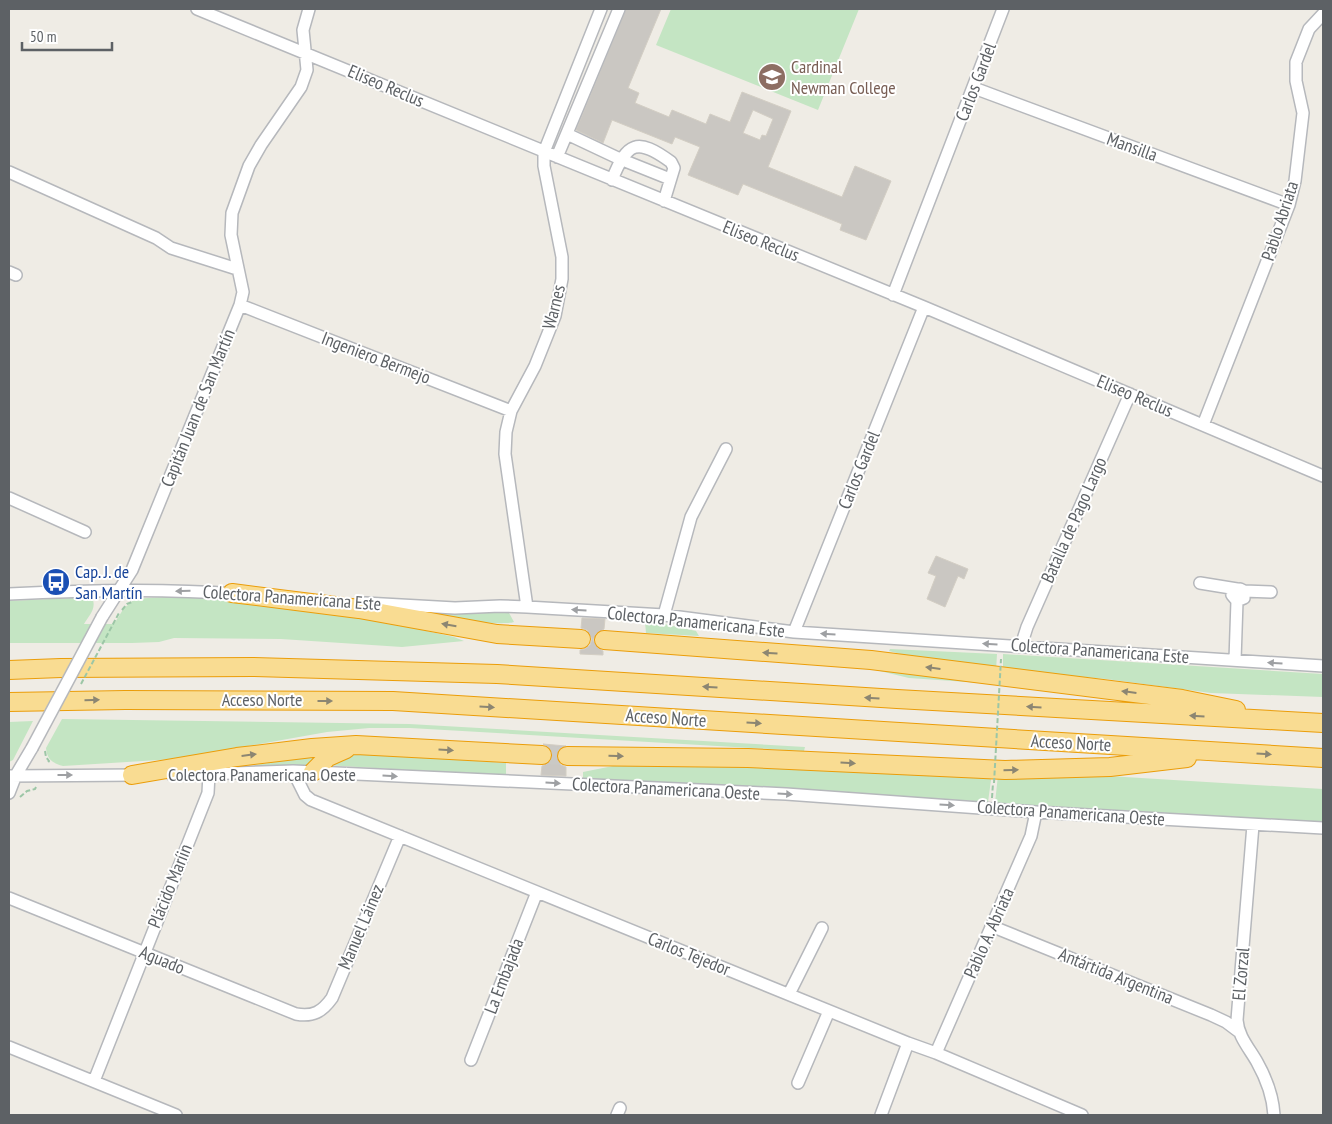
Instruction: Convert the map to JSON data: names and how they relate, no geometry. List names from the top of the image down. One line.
{"streets":{"highway":["Acceso Norte"],"street":["Carlos Gardel","Eliseo Reclus","Mansilla","Pablo Abriata","Warnes","Ingeniero Bermejo","Capitán Juan de San Martín","Batalla de Pago Largo","Colectora Panamericana Este","Colectora Panamericana Oeste","Plácido Maríin","Manuel Láinez","Pablo A. Abriata","Carlos Tejedor","Aguado","El Zorzal","La Embajada","Antártida Argentina"]},"crossings":[["Carlos Gardel","Eliseo Reclus"],["Carlos Gardel","Mansilla"],["Carlos Gardel","Colectora Panamericana Este"],["Eliseo Reclus","Pablo Abriata"],["Eliseo Reclus","Warnes"],["Eliseo Reclus","Capitán Juan de San Martín"],["Eliseo Reclus","Batalla de Pago Largo"],["Mansilla","Pablo Abriata"],["Warnes","Ingeniero Bermejo"],["Warnes","Colectora Panamericana Este"],["Ingeniero Bermejo","Capitán Juan de San Martín"],["Capitán Juan de San Martín","Colectora Panamericana Este"],["Capitán Juan de San Martín","Colectora Panamericana Oeste"],["Batalla de Pago Largo","Colectora Panamericana Este"],["Colectora Panamericana Oeste","Plácido Maríin"],["Colectora Panamericana Oeste","Pablo A. Abriata"],["Colectora Panamericana Oeste","Carlos Tejedor"],["Colectora Panamericana Oeste","El Zorzal"],["Plácido Maríin","Aguado"],["Manuel Láinez","Carlos Tejedor"],["Manuel Láinez","Aguado"],["Pablo A. Abriata","Carlos Tejedor"],["Pablo A. Abriata","Antártida Argentina"],["Carlos Tejedor","La Embajada"],["El Zorzal","Antártida Argentina"]],"one_way":["Colectora Panamericana Este","Colectora Panamericana Oeste"],"places":{"school or university":["Cardinal Newman College"],"bus stop":["Cap. J. de San Martín"]},"scale_bar":"50 m"}
